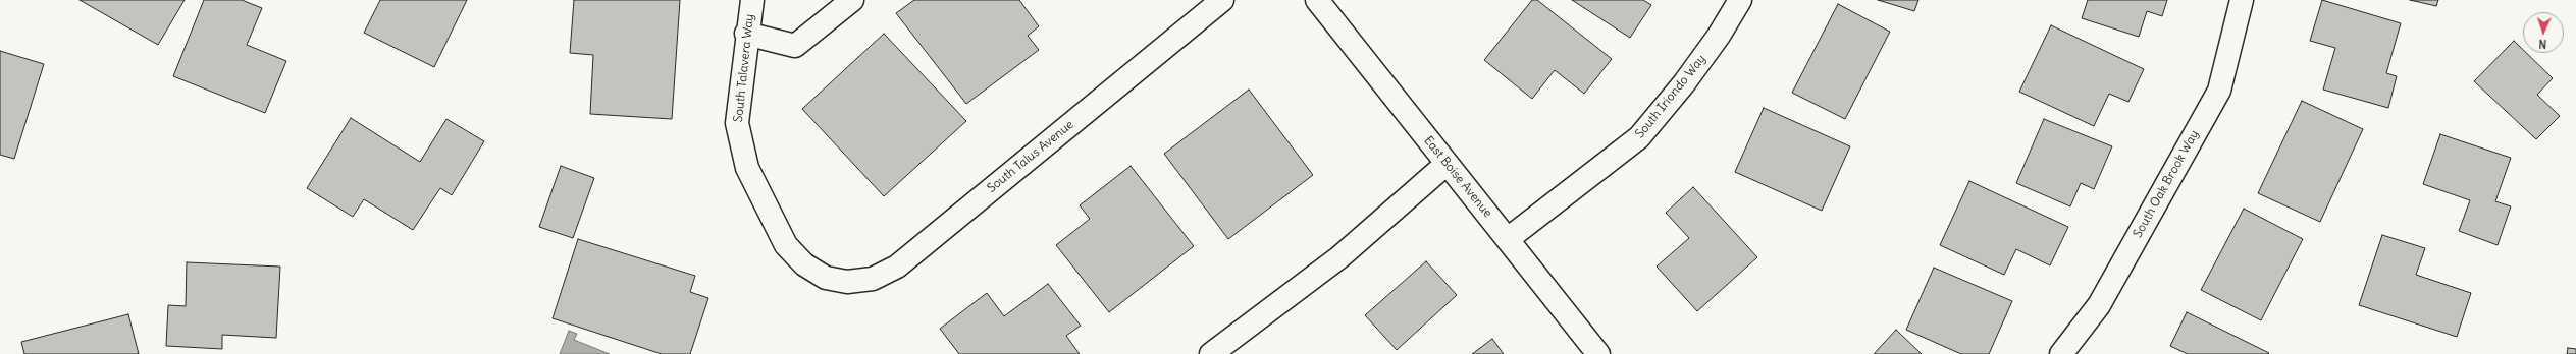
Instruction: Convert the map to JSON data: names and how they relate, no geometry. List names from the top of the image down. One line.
{"streets":{"street":["South Talavera Way","South Iriondo Way","South Talus Avenue","East Boise Avenue","South Oak Brook Way"]},"crossings":[["South Talavera Way","South Talus Avenue"],["South Iriondo Way","East Boise Avenue"]],"north":"bottom"}
